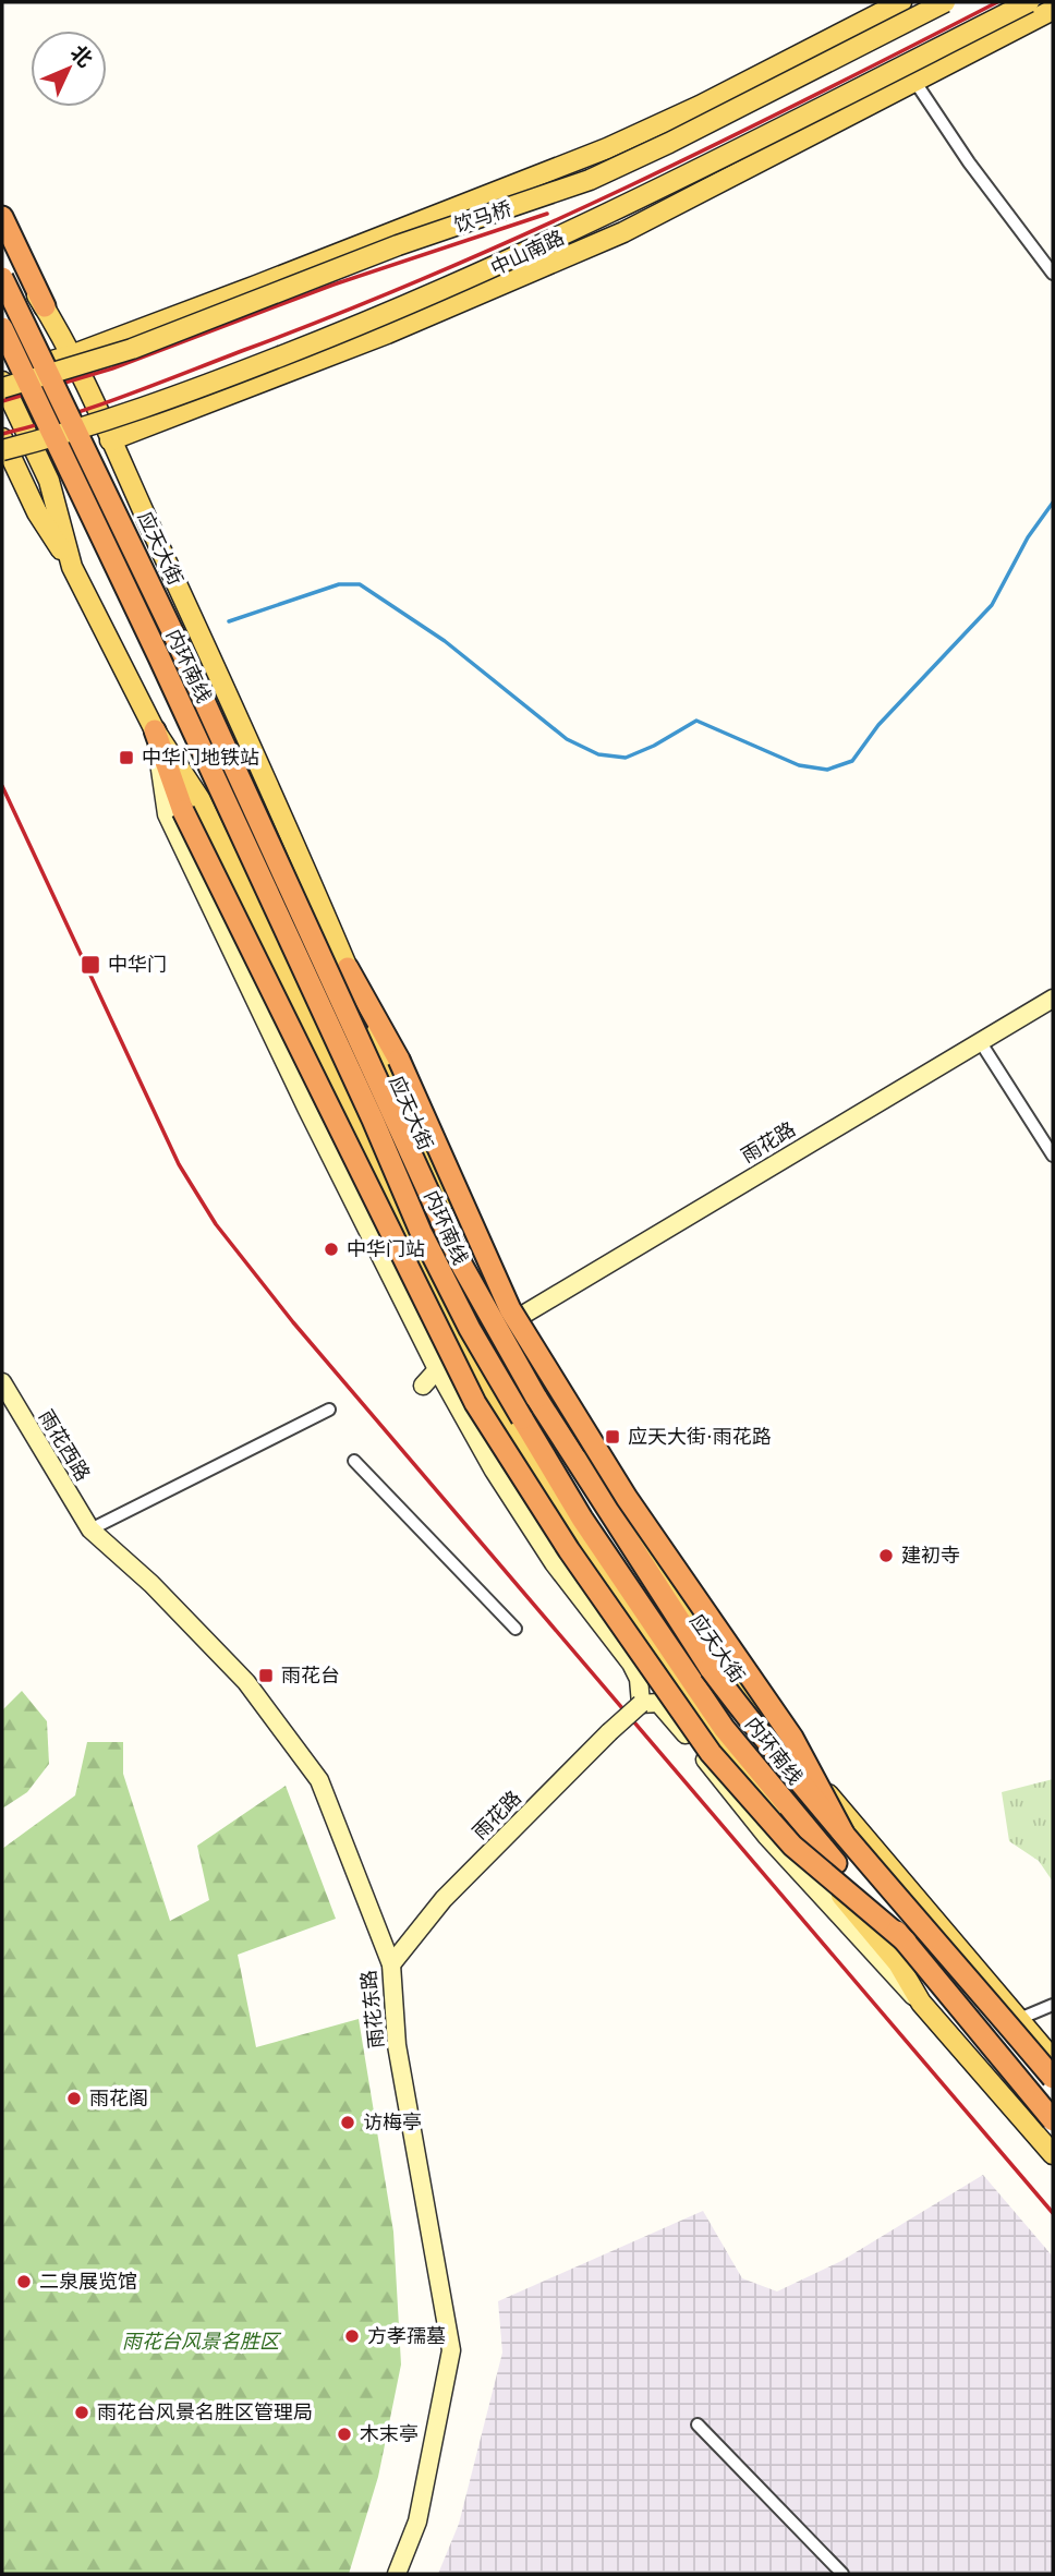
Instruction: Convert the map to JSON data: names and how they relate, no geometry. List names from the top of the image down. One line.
{"streets":{"highway":["内环南线"],"main road":["饮马桥","中山南路","应天大街"],"street":["雨花路","雨花西路","雨花东路"]},"crossings":[["应天大街","雨花路"],["雨花路","雨花东路"],["雨花西路","雨花东路"]],"parks":["雨花台风景名胜区"],"places":{"transit":["中华门地铁站","中华门","应天大街·雨花路","雨花台"],"other":["中华门站","建初寺","雨花阁","访梅亭","二泉展览馆","方孝孺墓","雨花台风景名胜区管理局","木末亭"]},"north":"top right"}
